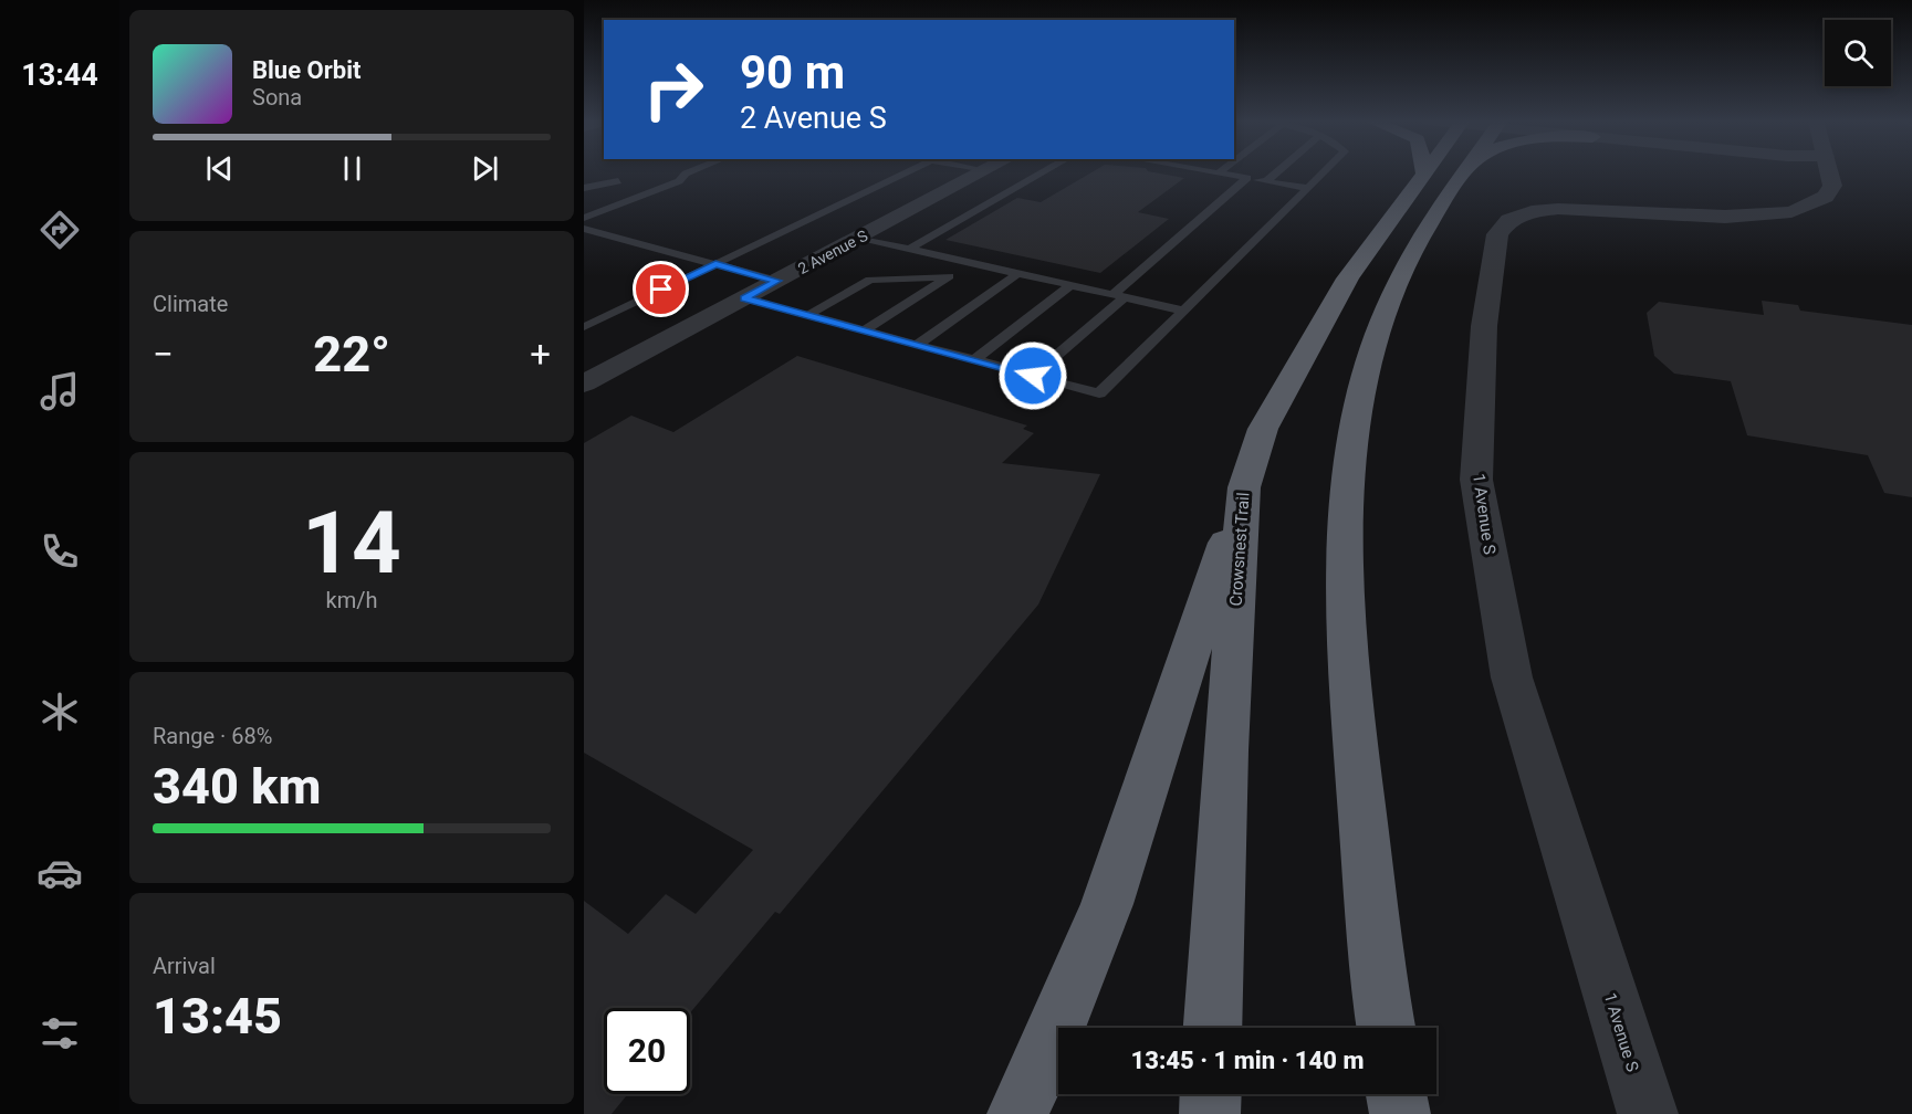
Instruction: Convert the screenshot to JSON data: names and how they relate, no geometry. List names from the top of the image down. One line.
{"streets":{"highway":["Crowsnest Trail"],"street":["2 Avenue S","1 Avenue S"]},"page":{"tabs":"13:44","turn":["90 m","2 Avenue S"],"song":["Blue Orbit","Sona"],"tile":["Climate",["14","km/h"],["Range · 68%","340 km"],["Arrival","13:45"]],"heat":["−","22°","+"],"limit":"20","trip":"13:45 · 1 min · 140 m"}}
